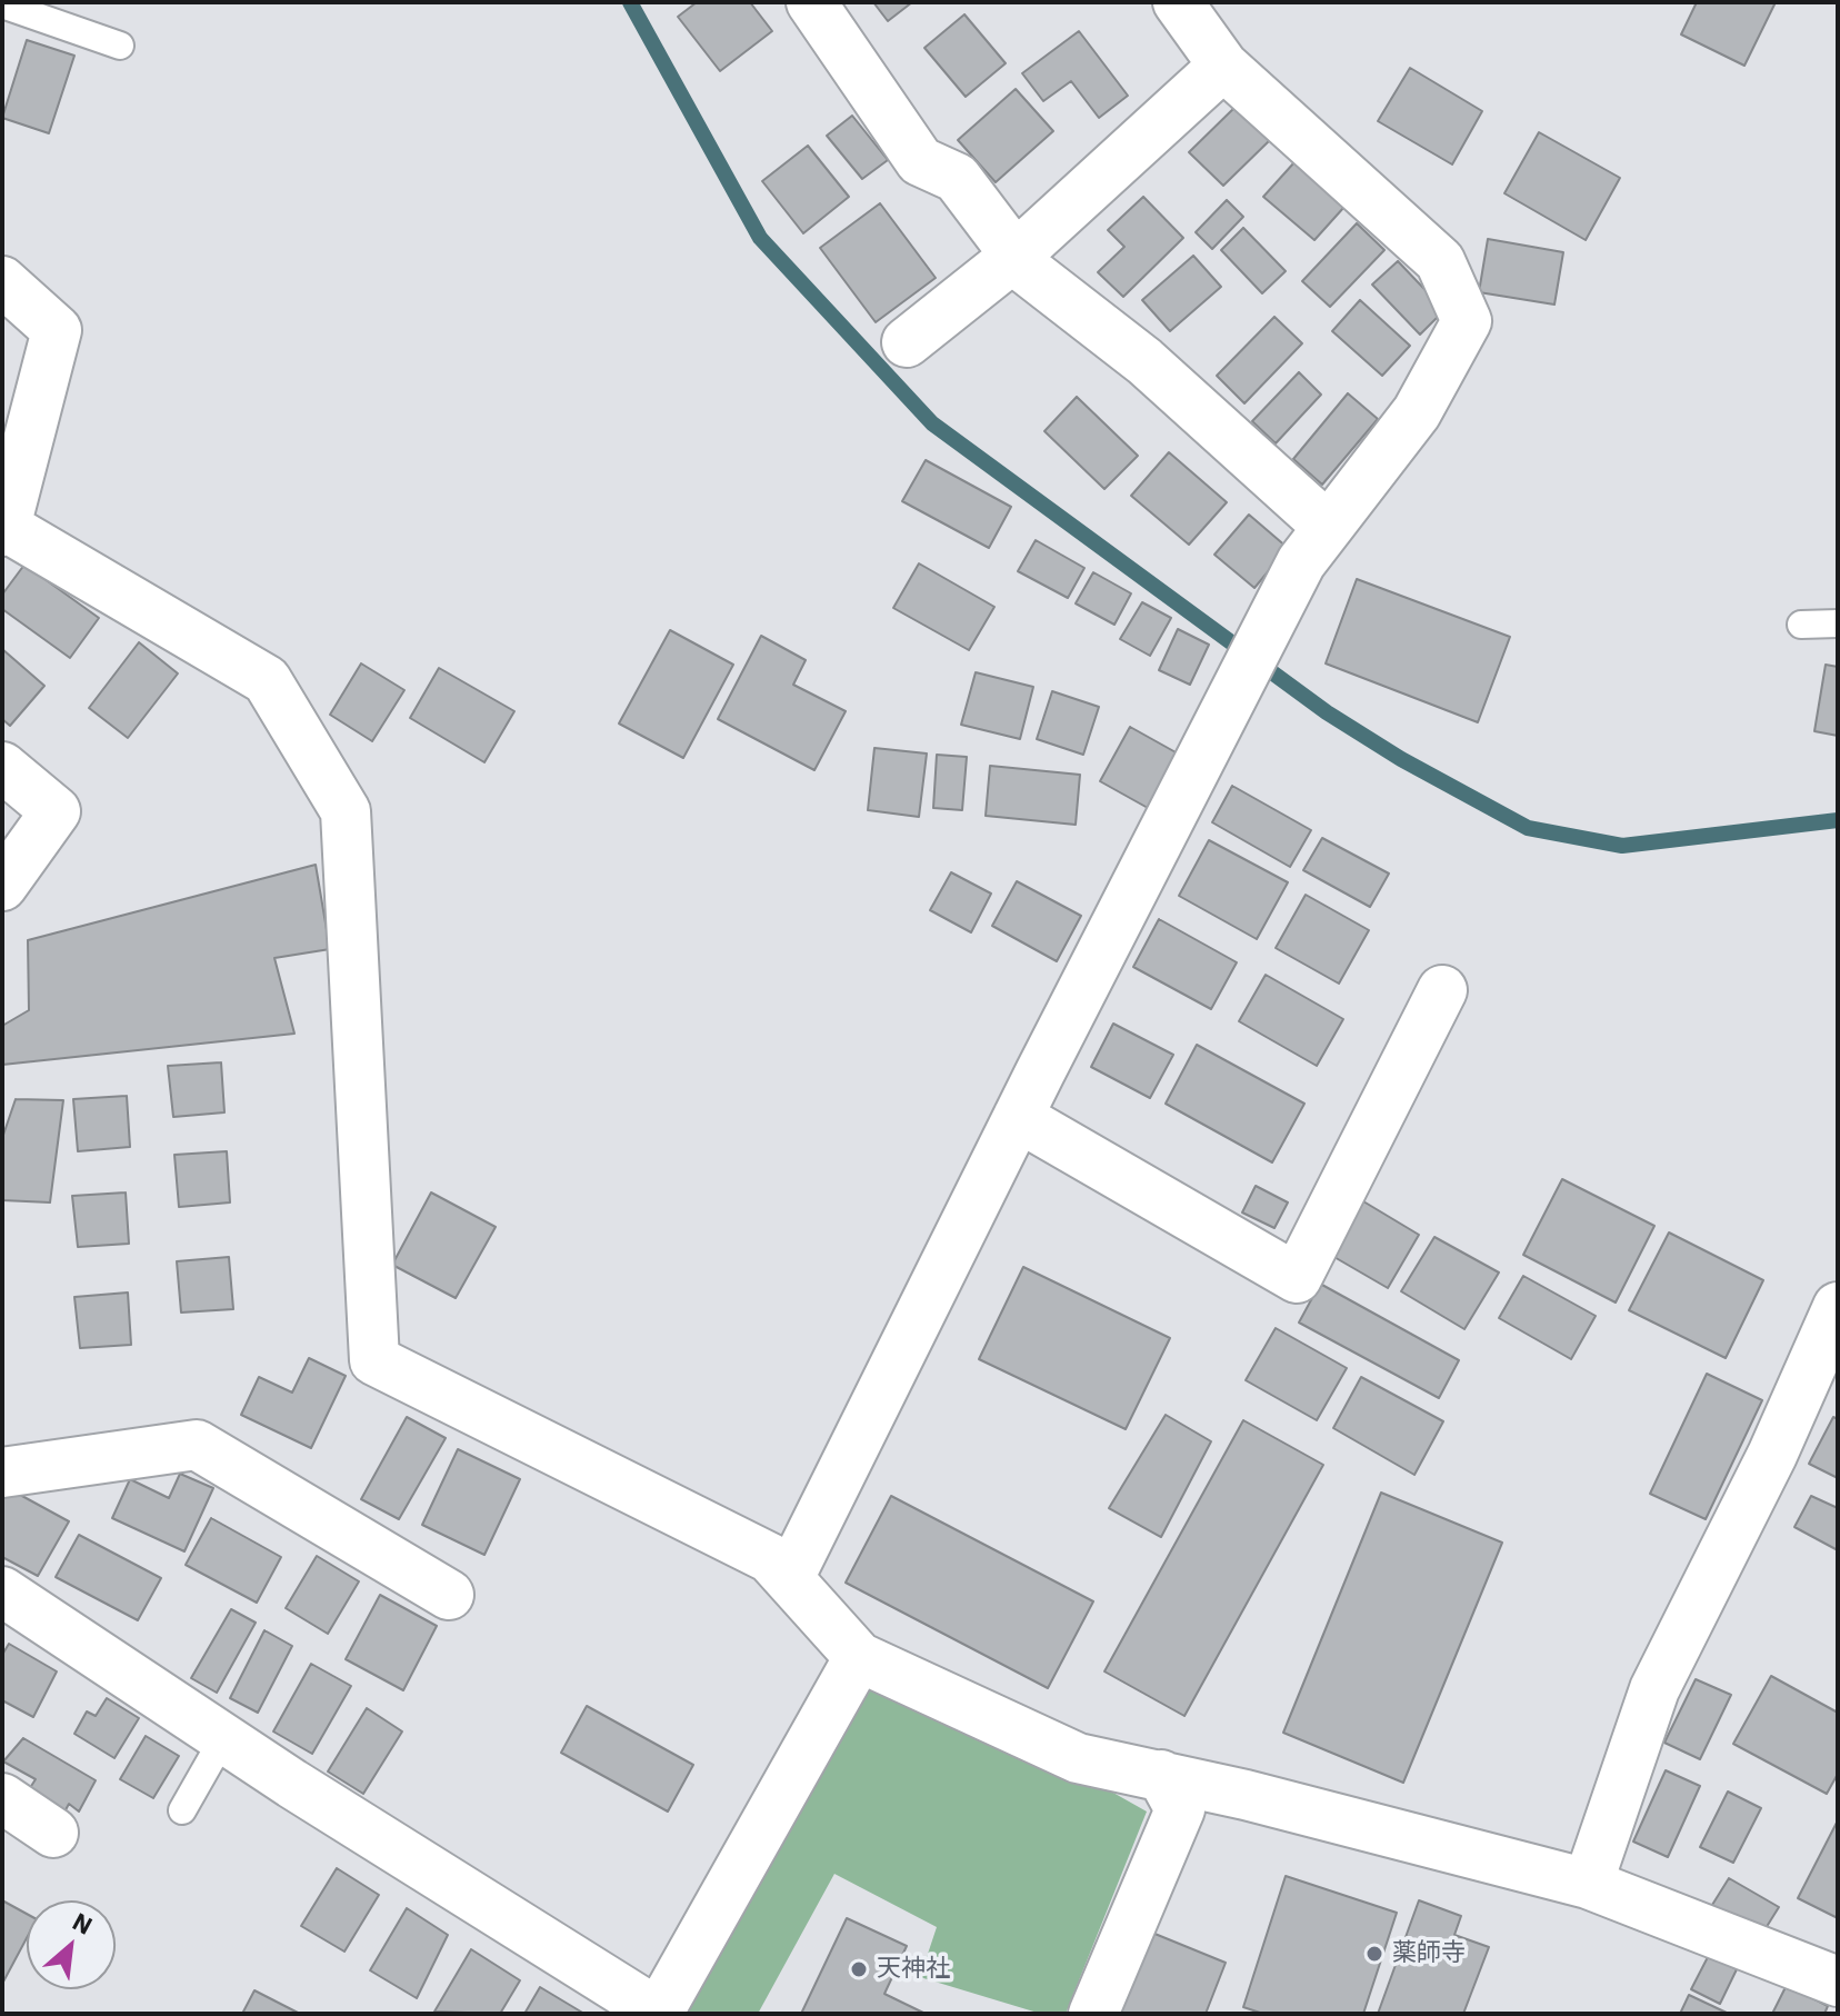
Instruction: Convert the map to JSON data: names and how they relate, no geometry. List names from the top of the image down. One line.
{"places":["薬師寺","天神社"],"north":"top right"}
